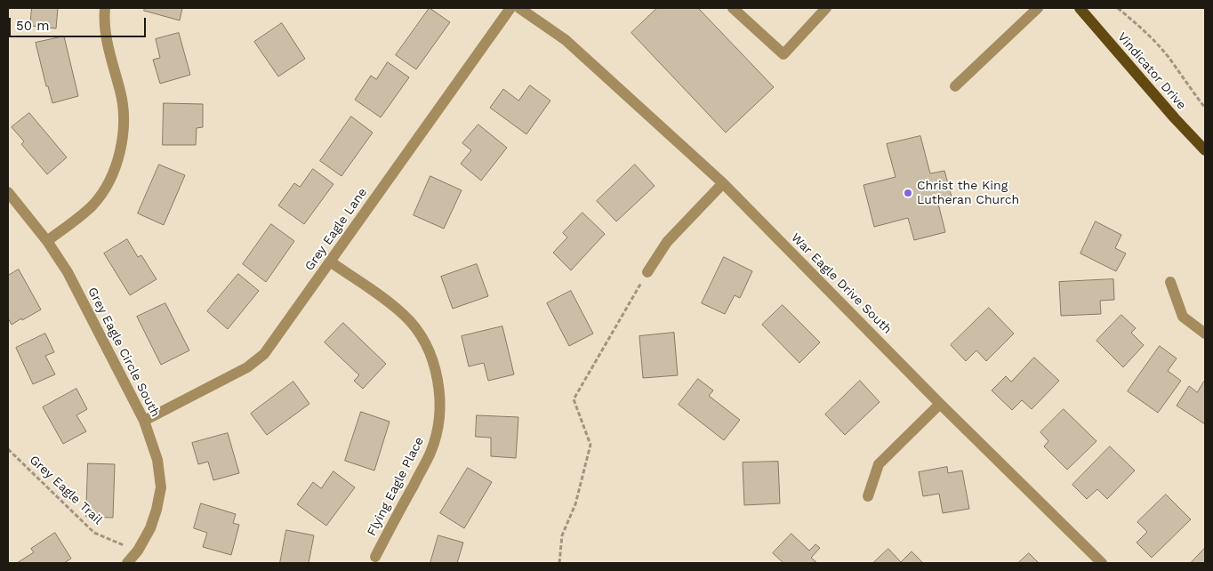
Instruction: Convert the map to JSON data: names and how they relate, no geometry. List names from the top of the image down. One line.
{"streets":{"main road":["Vindicator Drive"],"street":["Grey Eagle Lane","War Eagle Drive South","Grey Eagle Circle South","Flying Eagle Place"],"path":["Grey Eagle Trail"]},"crossings":[["Grey Eagle Lane","Grey Eagle Circle South"],["Grey Eagle Lane","Flying Eagle Place"],["Grey Eagle Circle South","Grey Eagle Trail"]],"places":["Christ the King Lutheran Church"],"scale_bar":"50 m"}
